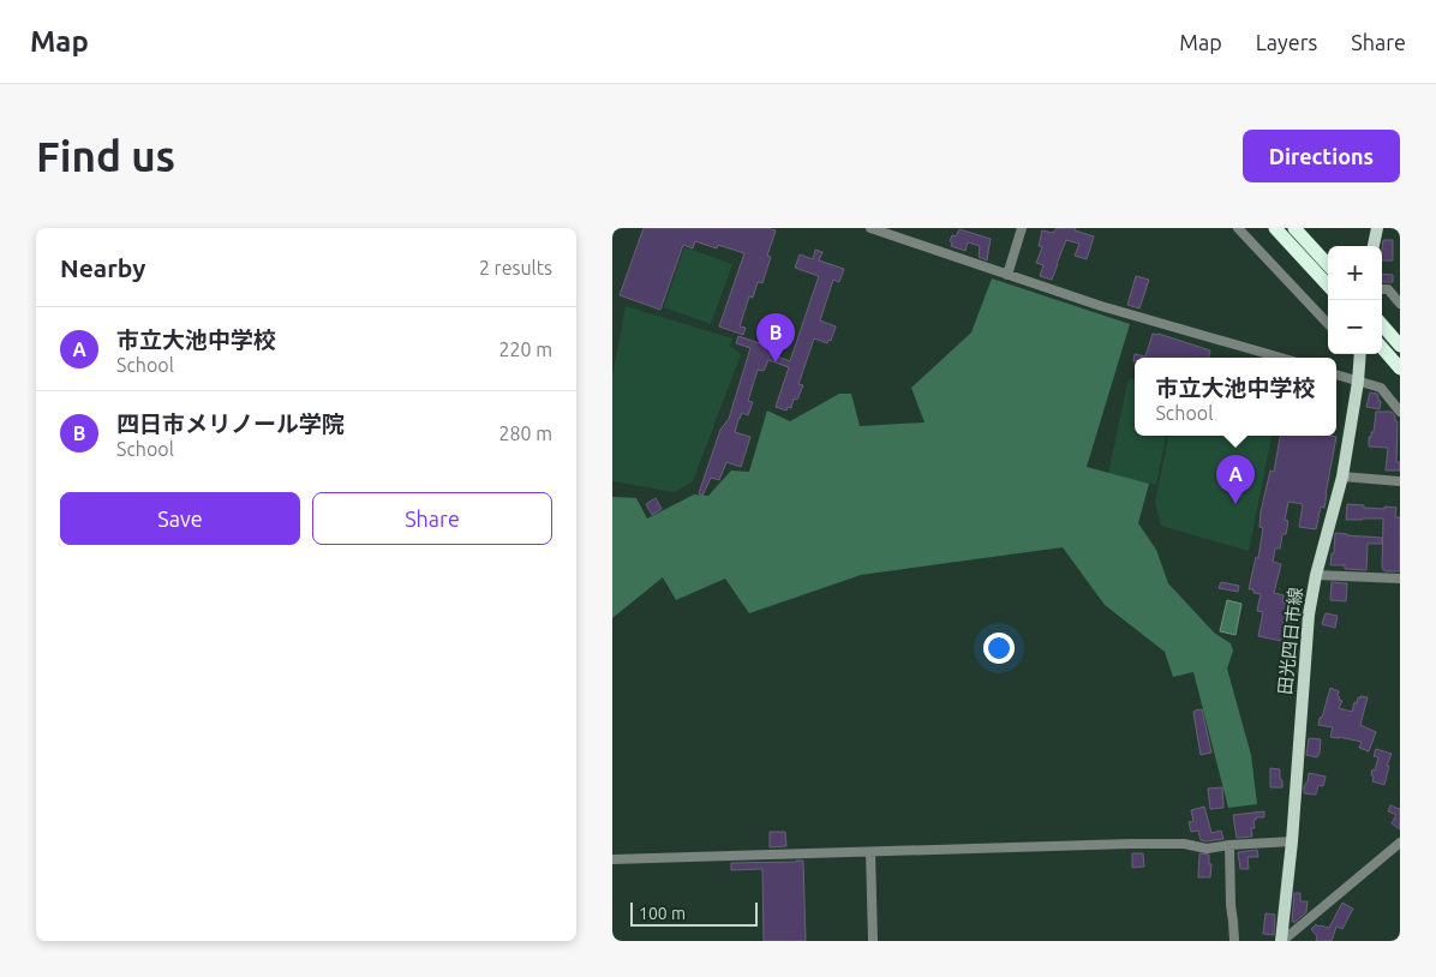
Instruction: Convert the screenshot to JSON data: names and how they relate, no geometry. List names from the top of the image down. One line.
{"streets":{"main road":["田光四日市線"]},"scale_bar":"100 m","page":{"header":"Map","nav":["Map","Layers","Share"],"buttons":["Directions",["Save","Share"]],"title":"Find us","heading":["Nearby","2 results"],"map_buttons":["+","−"],"list":[{"mark":"A","name":"市立大池中学校","note":"School","value":"220 m"},{"mark":"B","name":"四日市メリノール学院","note":"School","value":"280 m"}],"pins":["B","A"],"popup":["市立大池中学校","School"],"scale":"100 m"}}
